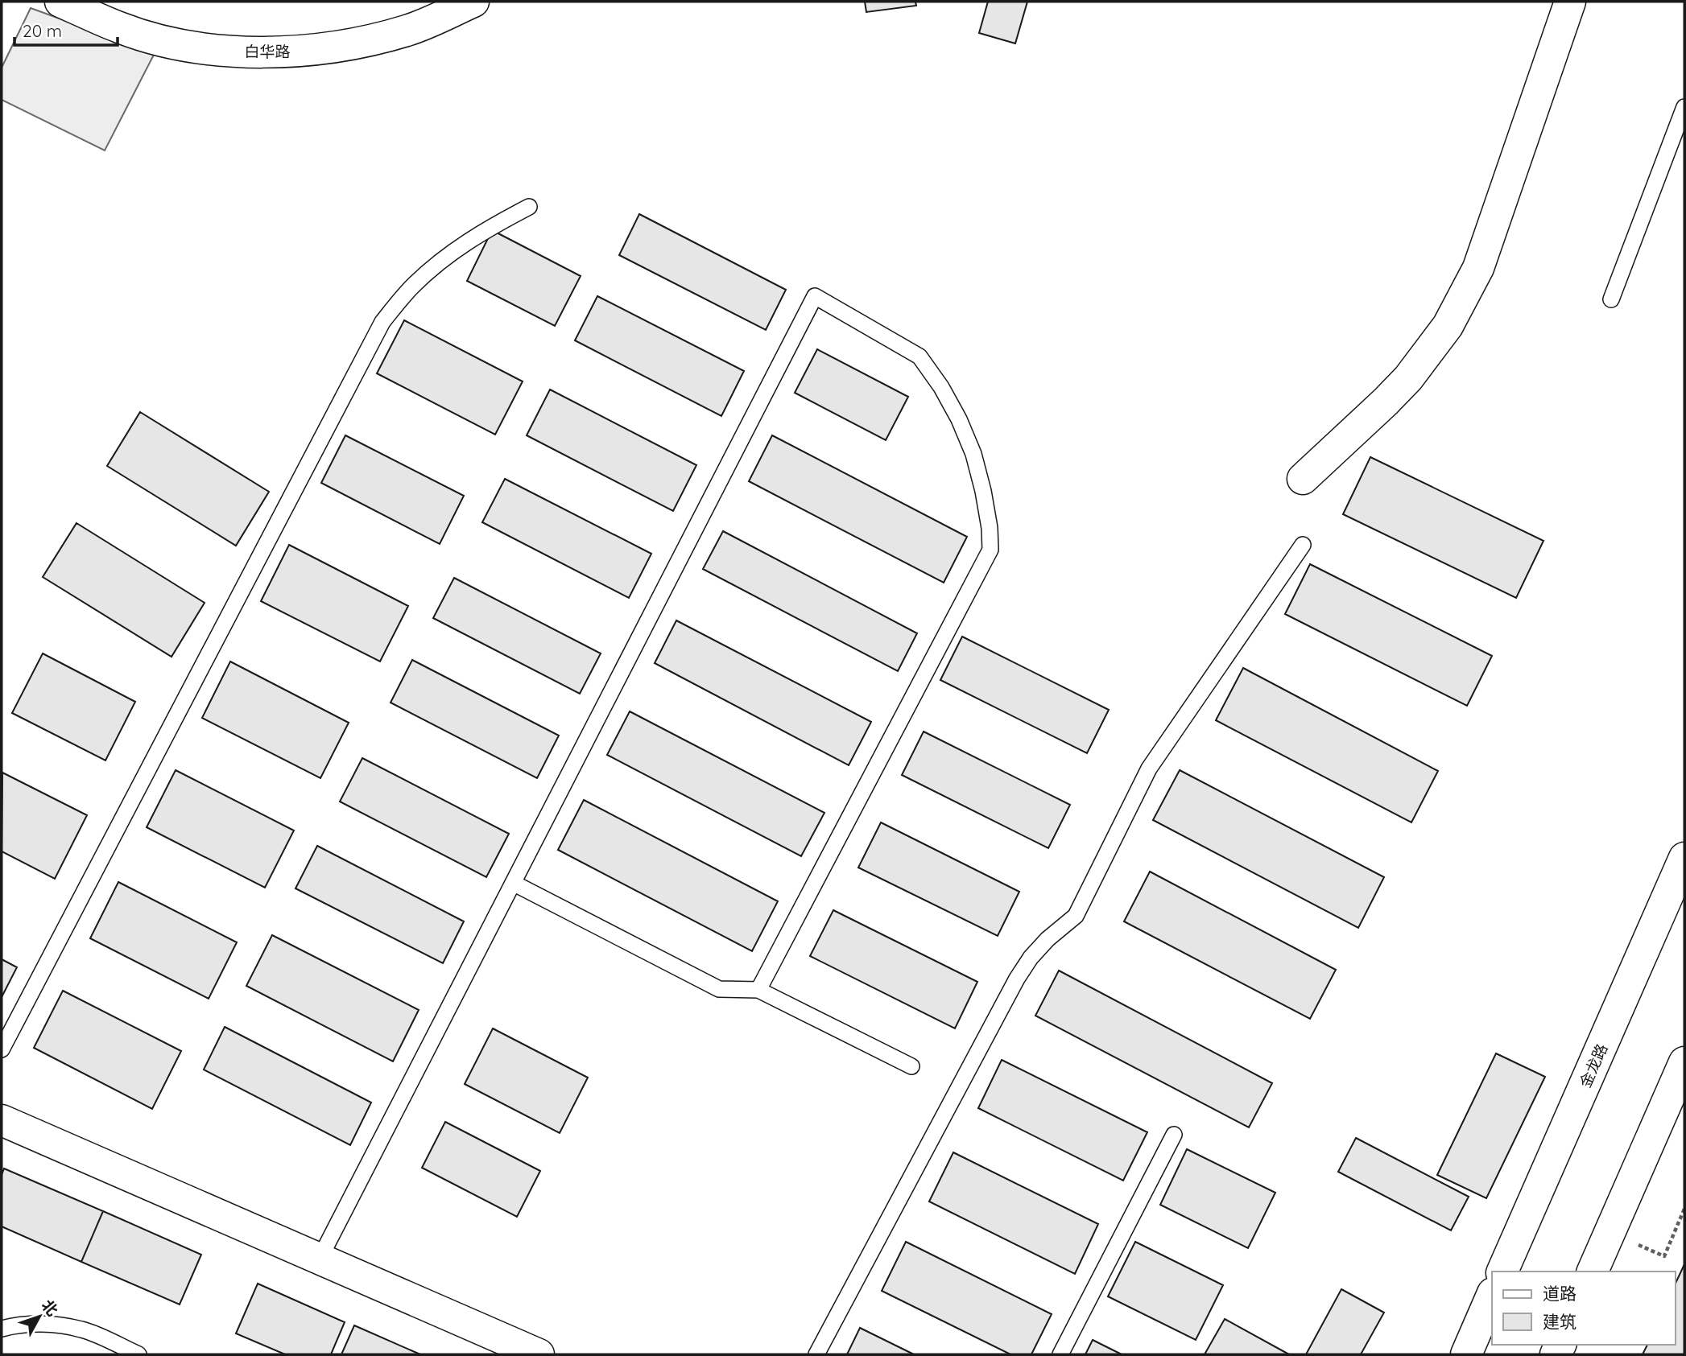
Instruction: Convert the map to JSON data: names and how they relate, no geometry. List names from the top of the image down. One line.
{"streets":{"street":["白华路","金龙路"]},"legend":["道路","建筑"],"scale_bar":"20 m","north":"top right"}
